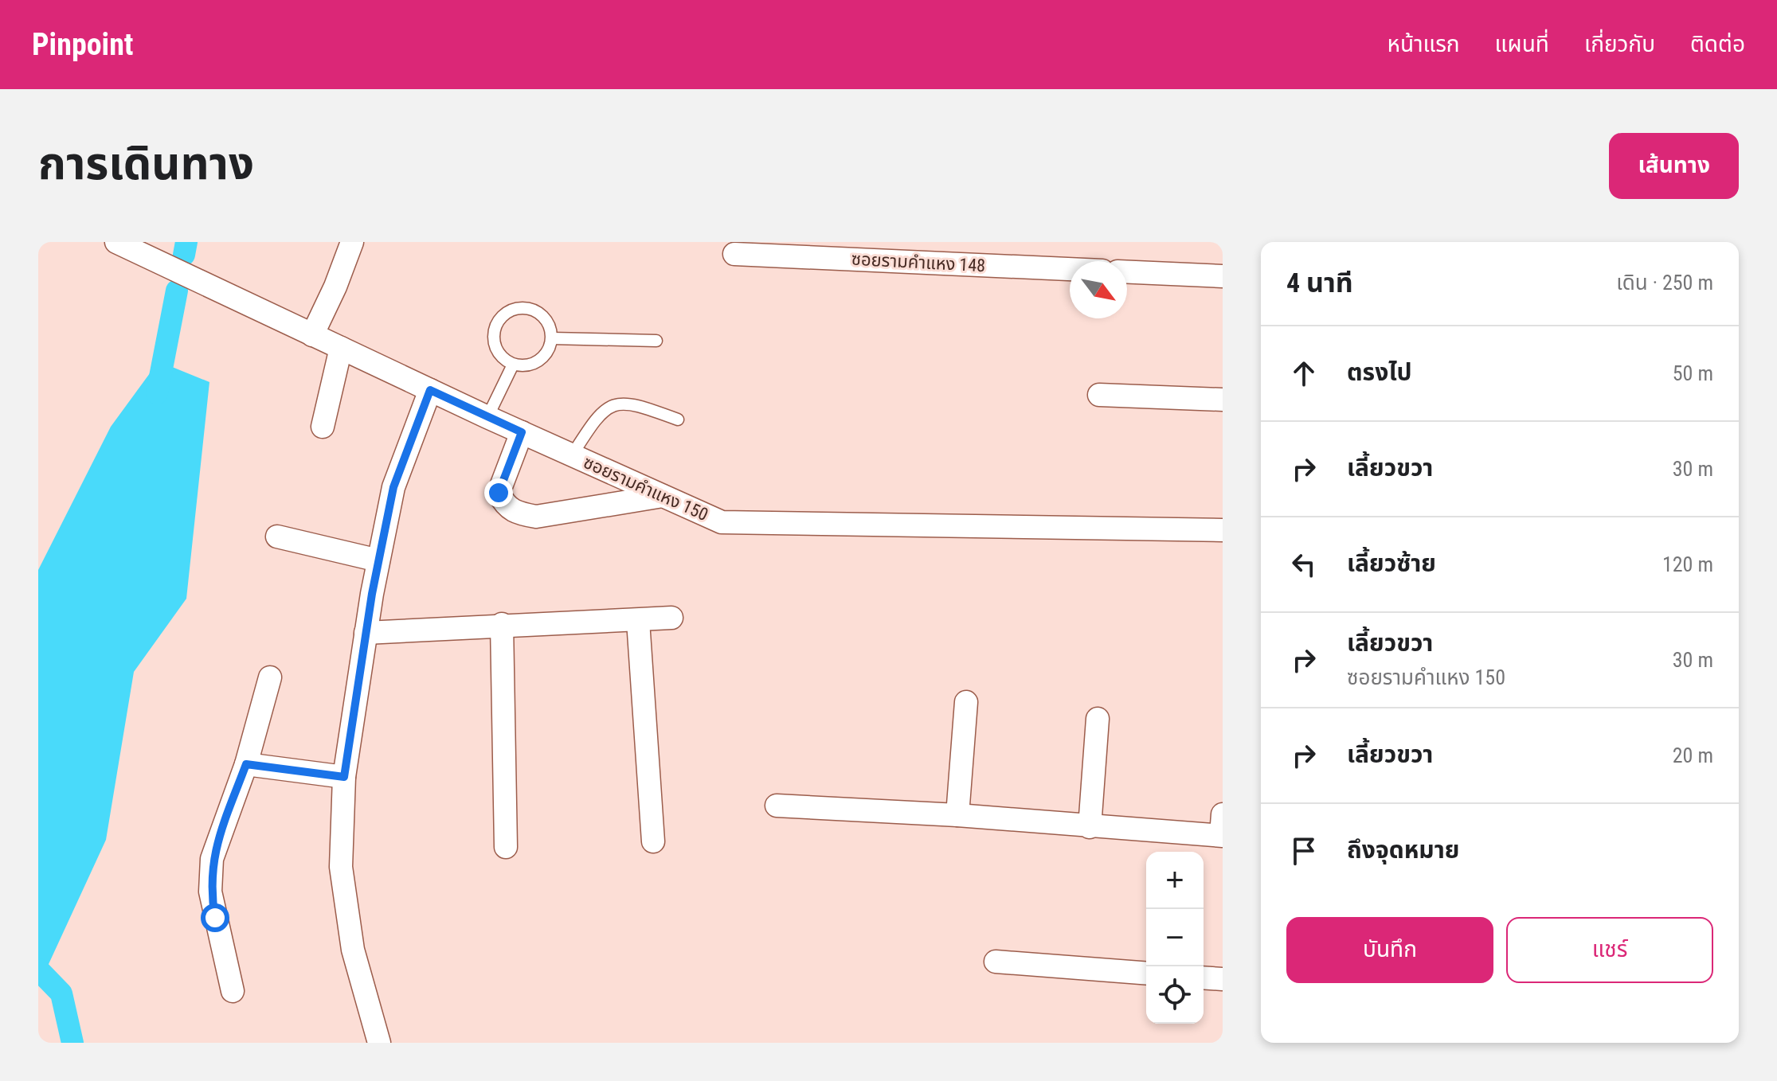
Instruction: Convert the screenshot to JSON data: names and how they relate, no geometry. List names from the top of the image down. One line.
{"streets":{"street":["ซอยรามคำแหง 148","ซอยรามคำแหง 150"]},"north":"bottom right","page":{"header":"Pinpoint","nav":["หน้าแรก","แผนที่","เกี่ยวกับ","ติดต่อ"],"title":"การเดินทาง","buttons":["เส้นทาง",["บันทึก","แชร์"]],"heading":["4 นาที","เดิน · 250 m"],"list":[["ตรงไป","50 m"],["เลี้ยวขวา","30 m"],["เลี้ยวซ้าย","120 m"],["เลี้ยวขวา","ซอยรามคำแหง 150","30 m"],["เลี้ยวขวา","20 m"],"ถึงจุดหมาย"],"map_buttons":["+","−"]}}
